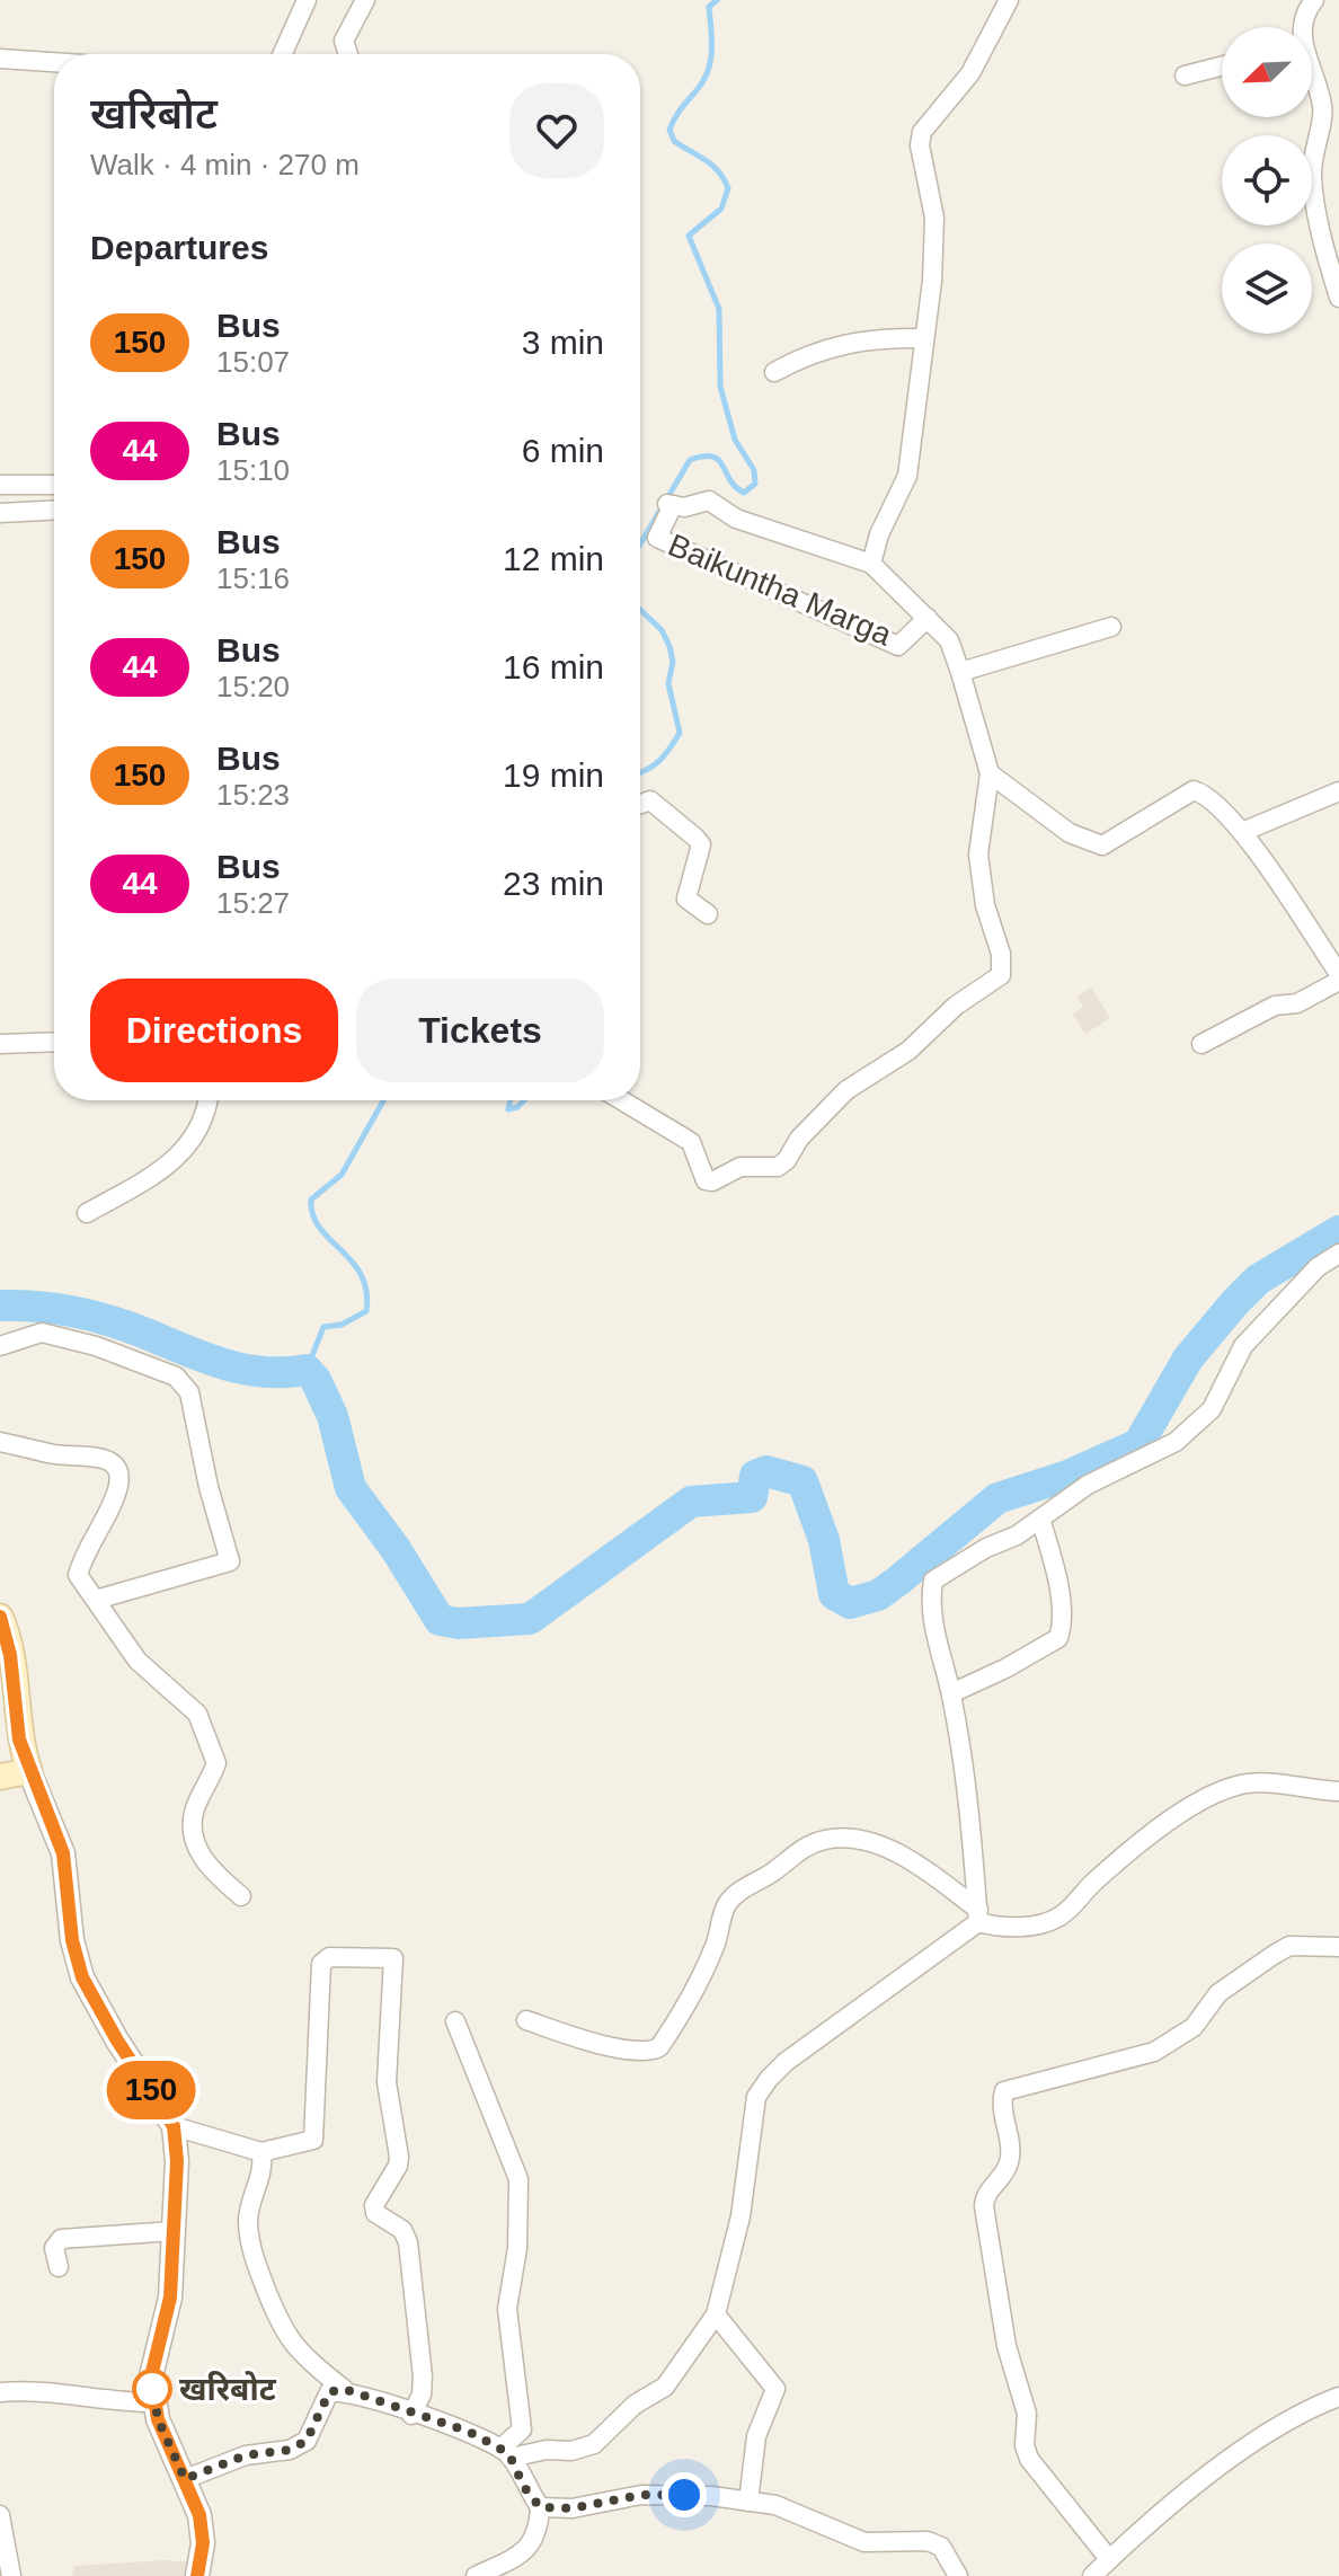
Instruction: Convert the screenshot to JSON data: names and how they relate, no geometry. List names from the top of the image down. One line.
{"streets":{"street":["Baikuntha Marga"]},"places":["खरिबोट"],"lines":["bus line 150"],"north":"bottom left","page":{"on_map":"150","heading":[["खरिबोट","Walk · 4 min · 270 m"],"Departures"],"list":[{"mark":"150","name":"Bus","note":"15:07","value":"3 min"},{"mark":"44","name":"Bus","note":"15:10","value":"6 min"},{"mark":"150","name":"Bus","note":"15:16","value":"12 min"},{"mark":"44","name":"Bus","note":"15:20","value":"16 min"},{"mark":"150","name":"Bus","note":"15:23","value":"19 min"},{"mark":"44","name":"Bus","note":"15:27","value":"23 min"}],"buttons":["Directions","Tickets"]}}
